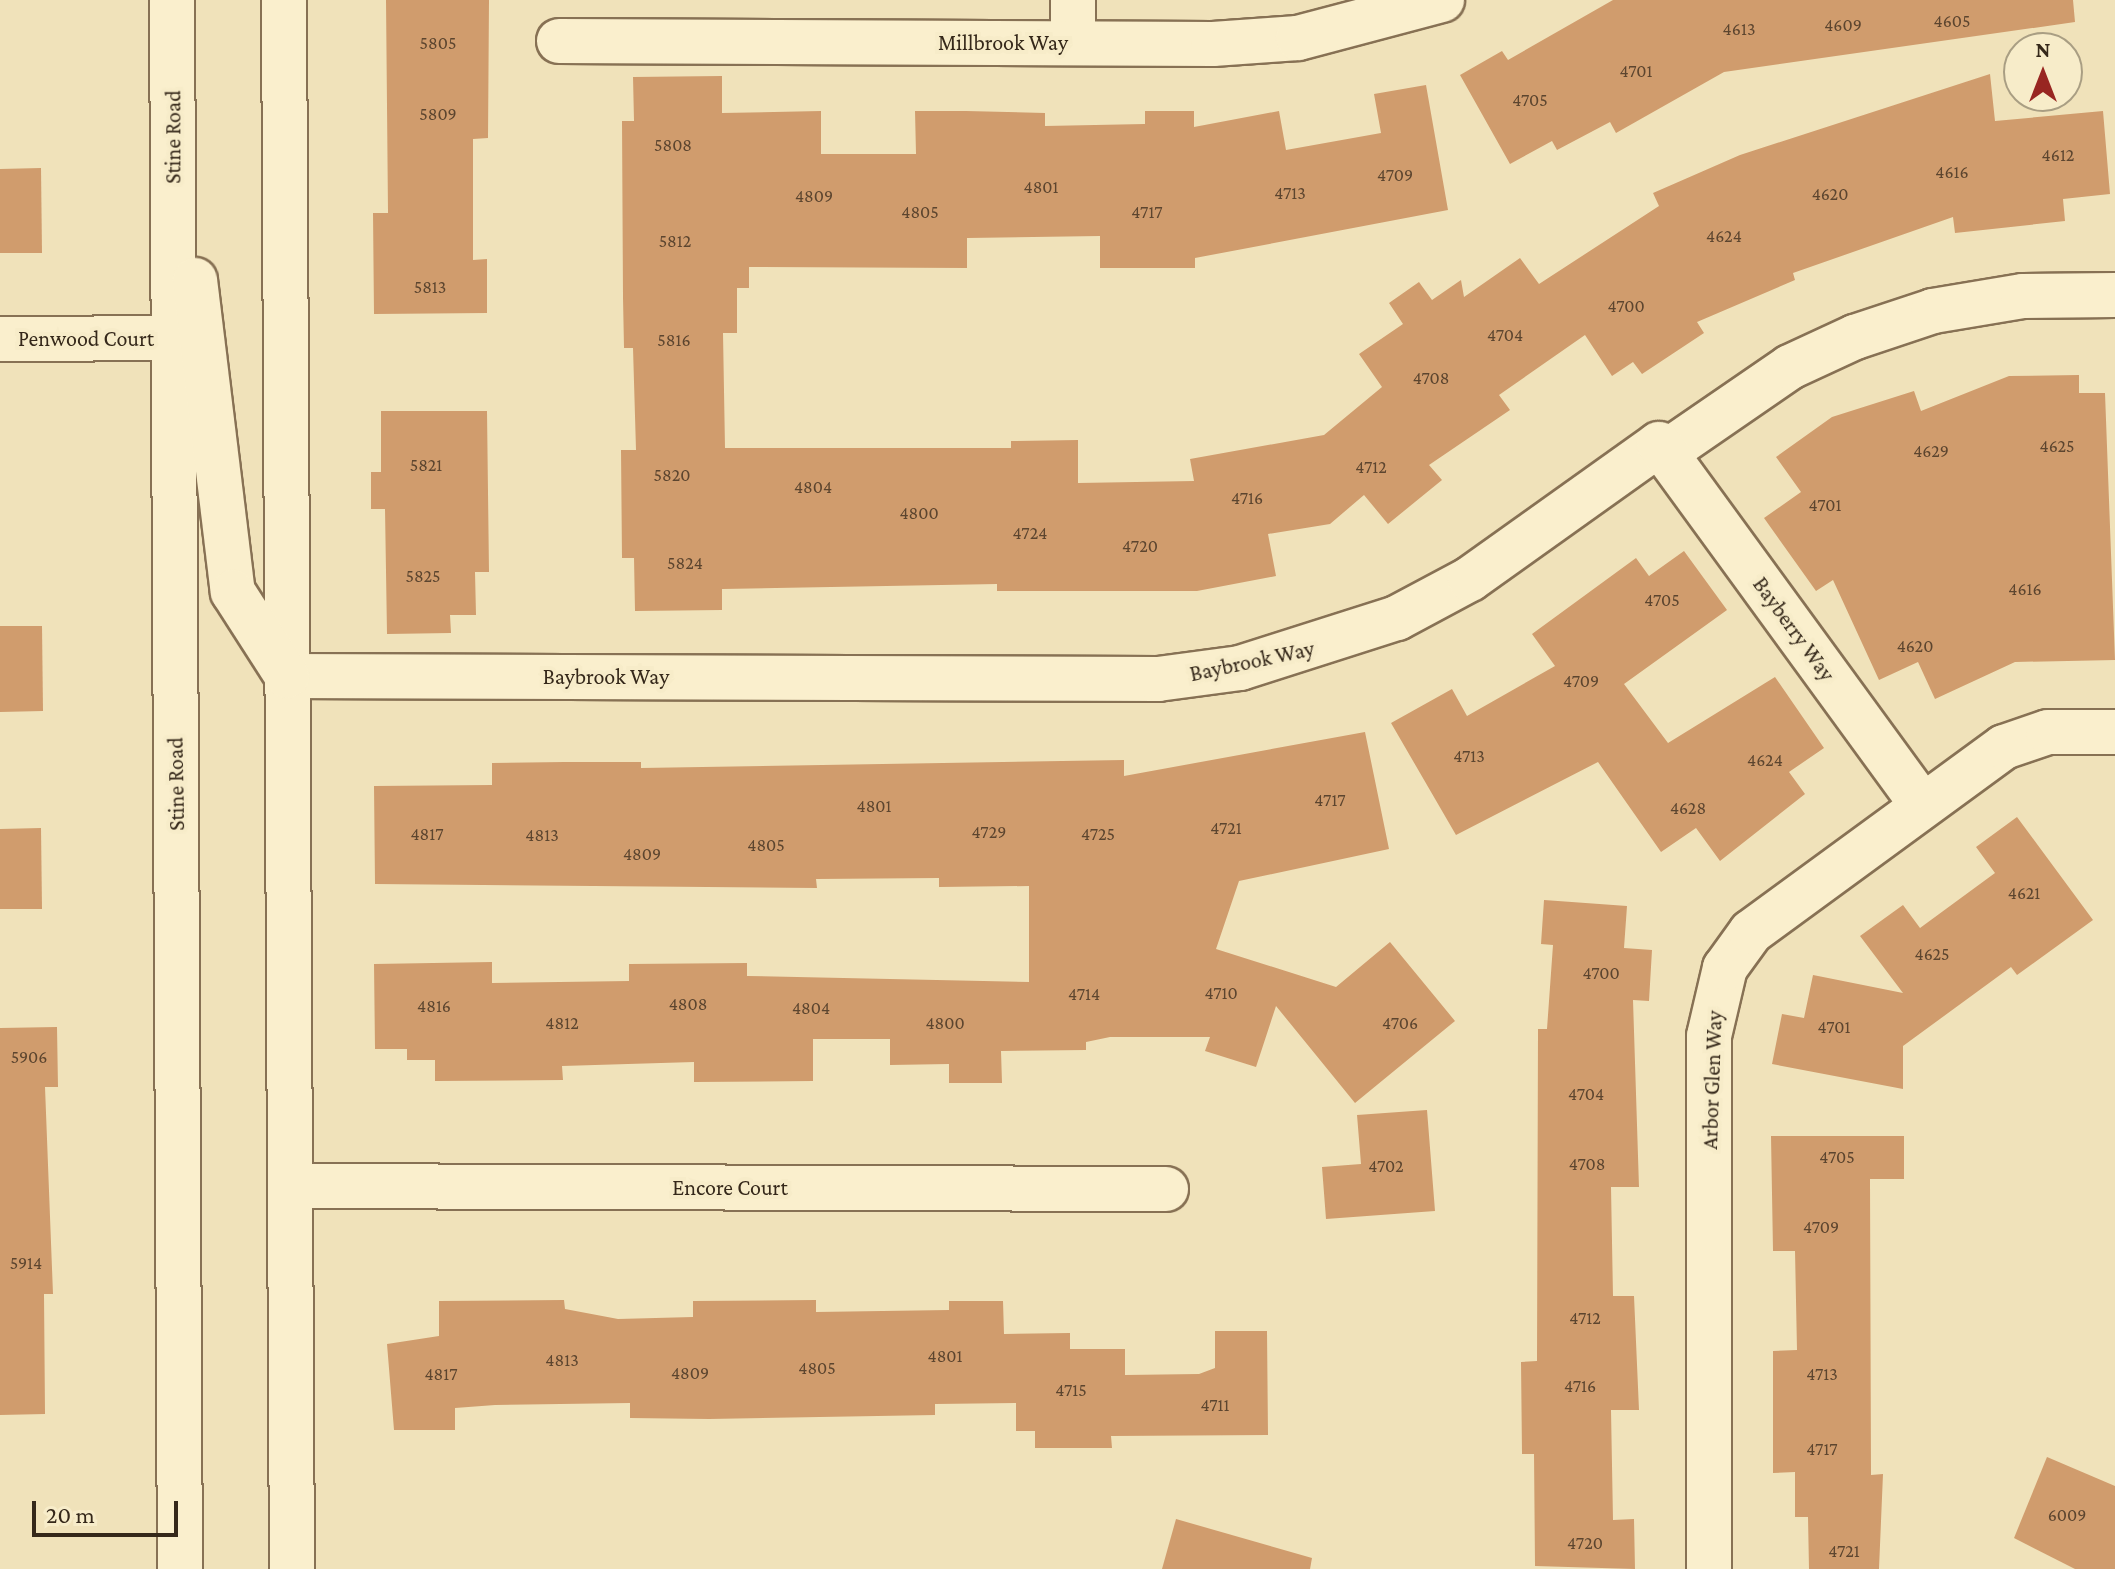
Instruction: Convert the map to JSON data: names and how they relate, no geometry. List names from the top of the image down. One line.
{"streets":{"street":["Millbrook Way","Stine Road","Penwood Court","Bayberry Way","Baybrook Way","Arbor Glen Way","Encore Court"]},"crossings":[["Stine Road","Penwood Court"],["Bayberry Way","Baybrook Way"],["Bayberry Way","Arbor Glen Way"]],"house_numbers":["4605","4609","4613","5805","4701","4705","5809","5808","4612","4616","4709","4801","4713","4620","4809","4805","4717","4624","5812","5813","4700","4704","5816","4708","4625","4629","5821","4712","5820","4804","4716","4701","4800","4724","4720","5824","5825","4616","4705","4620","4709","4713","4624","4717","4801","4628","4721","4729","4817","4725","4813","4805","4809","4621","4625","4700","4710","4714","4808","4816","4804","4812","4800","4706","4701","5906","4704","4705","4708","4702","4709","5914","4712","4801","4813","4805","4809","4817","4713","4716","4715","4711","4717","6009","4720","4721"],"scale_bar":"20 m","north":"top"}
